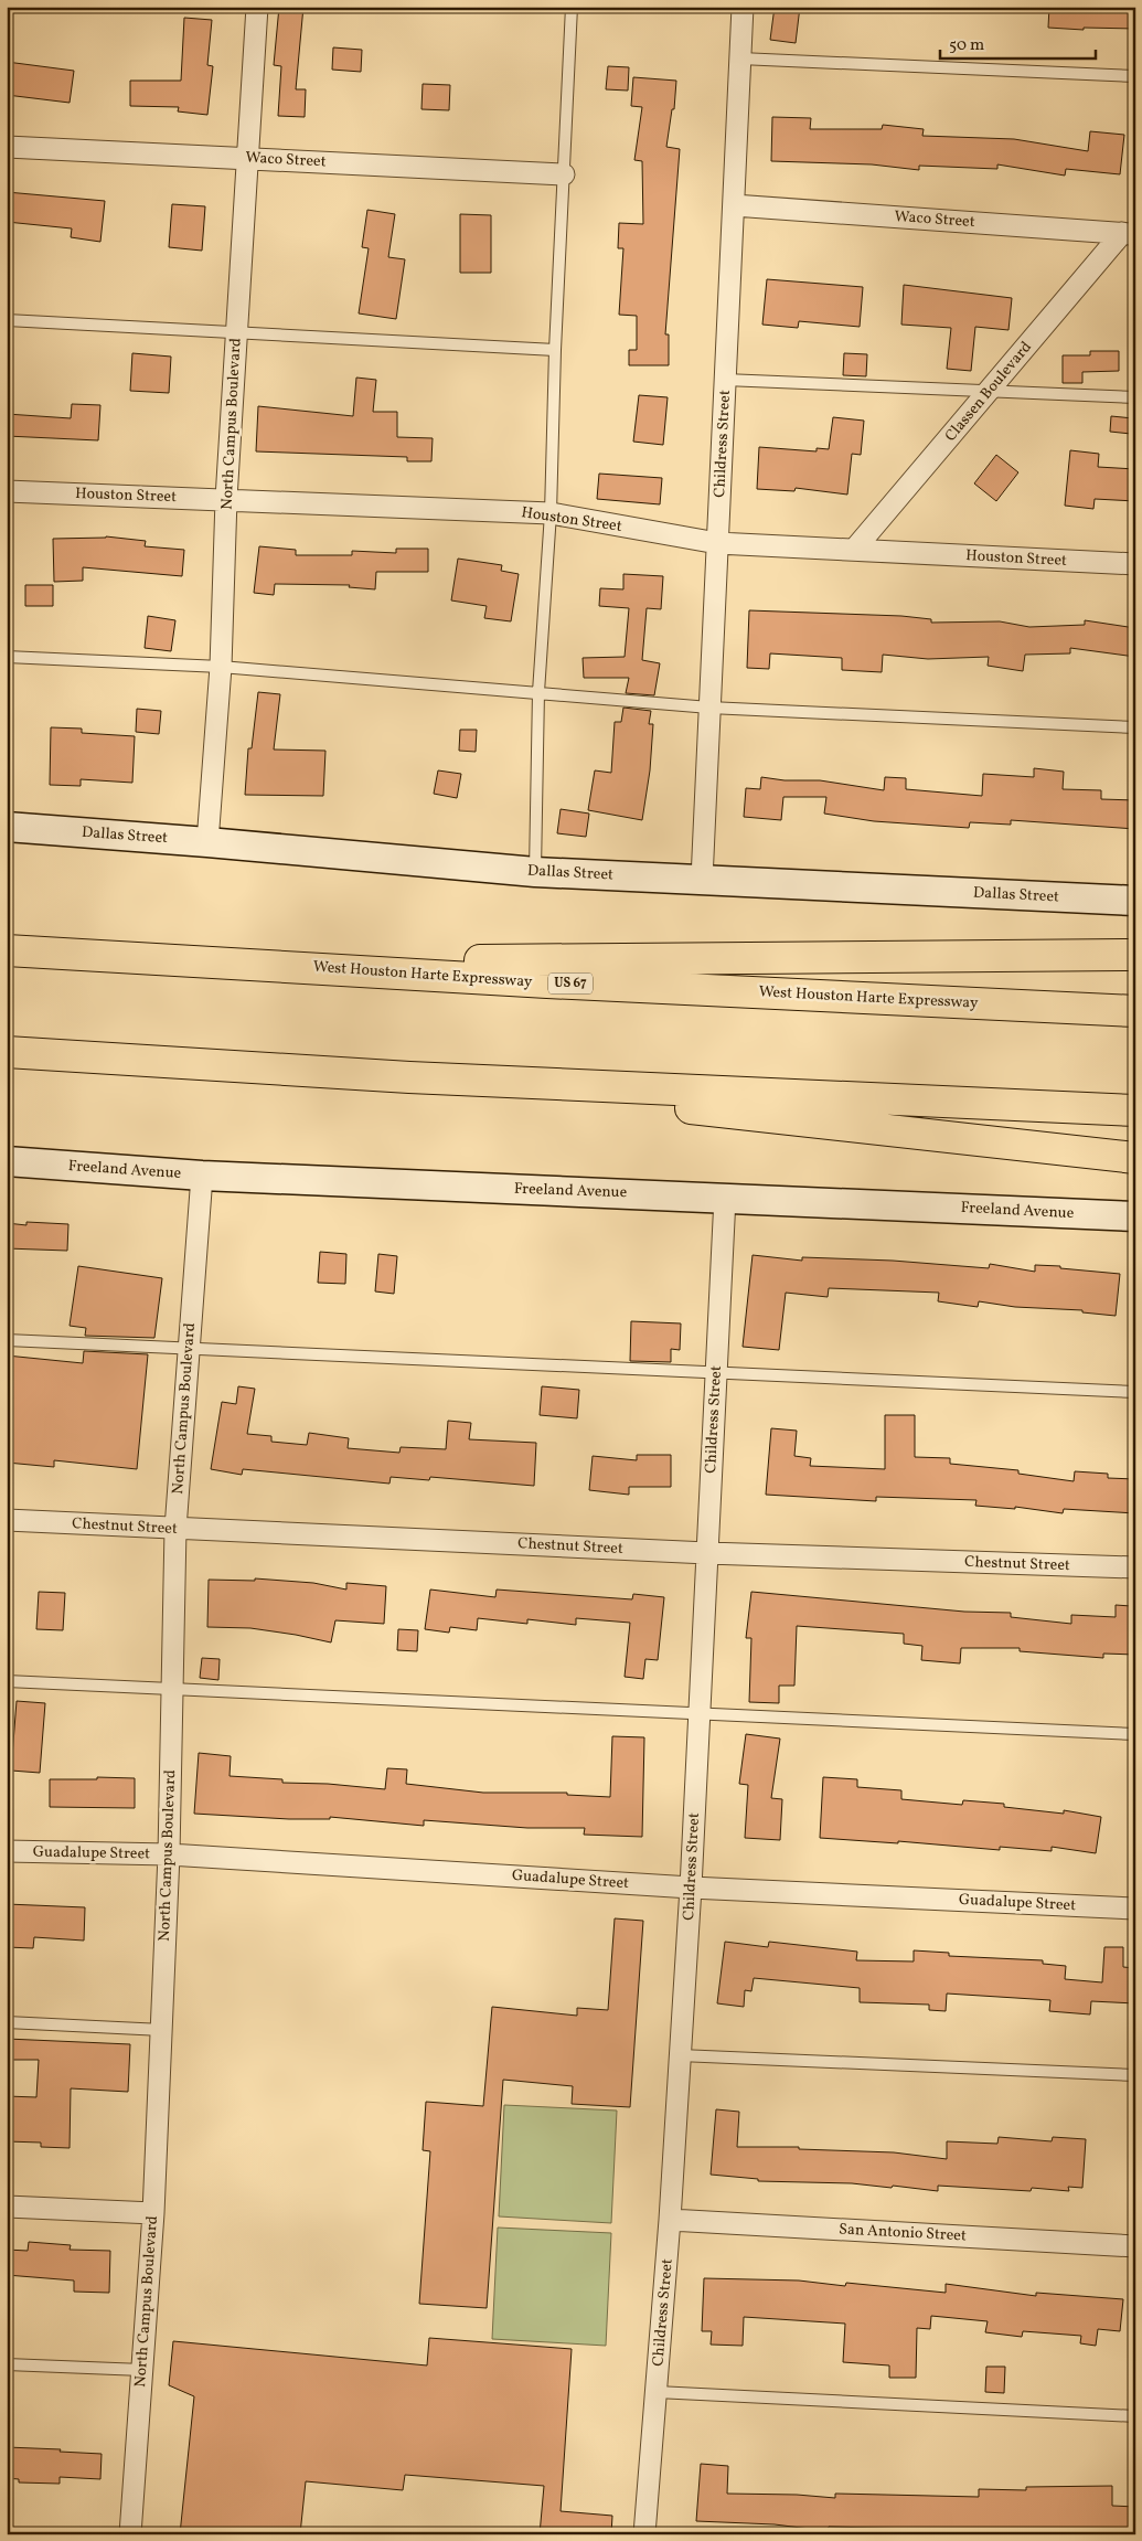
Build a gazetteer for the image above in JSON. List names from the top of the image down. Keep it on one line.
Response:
{"streets":{"highway":["West Houston Harte Expressway","US 67"],"main road":["Dallas Street","Freeland Avenue"],"street":["Waco Street","Classen Boulevard","North Campus Boulevard","Childress Street","Houston Street","Chestnut Street","Guadalupe Street","San Antonio Street"]},"crossings":[["Waco Street","Classen Boulevard"],["Waco Street","North Campus Boulevard"],["Waco Street","Childress Street"],["Classen Boulevard","Houston Street"],["North Campus Boulevard","Houston Street"],["North Campus Boulevard","Dallas Street"],["North Campus Boulevard","Freeland Avenue"],["North Campus Boulevard","Chestnut Street"],["North Campus Boulevard","Guadalupe Street"],["Childress Street","Houston Street"],["Childress Street","Dallas Street"],["Childress Street","Freeland Avenue"],["Childress Street","Chestnut Street"],["Childress Street","Guadalupe Street"],["Childress Street","San Antonio Street"]],"scale_bar":"50 m"}
